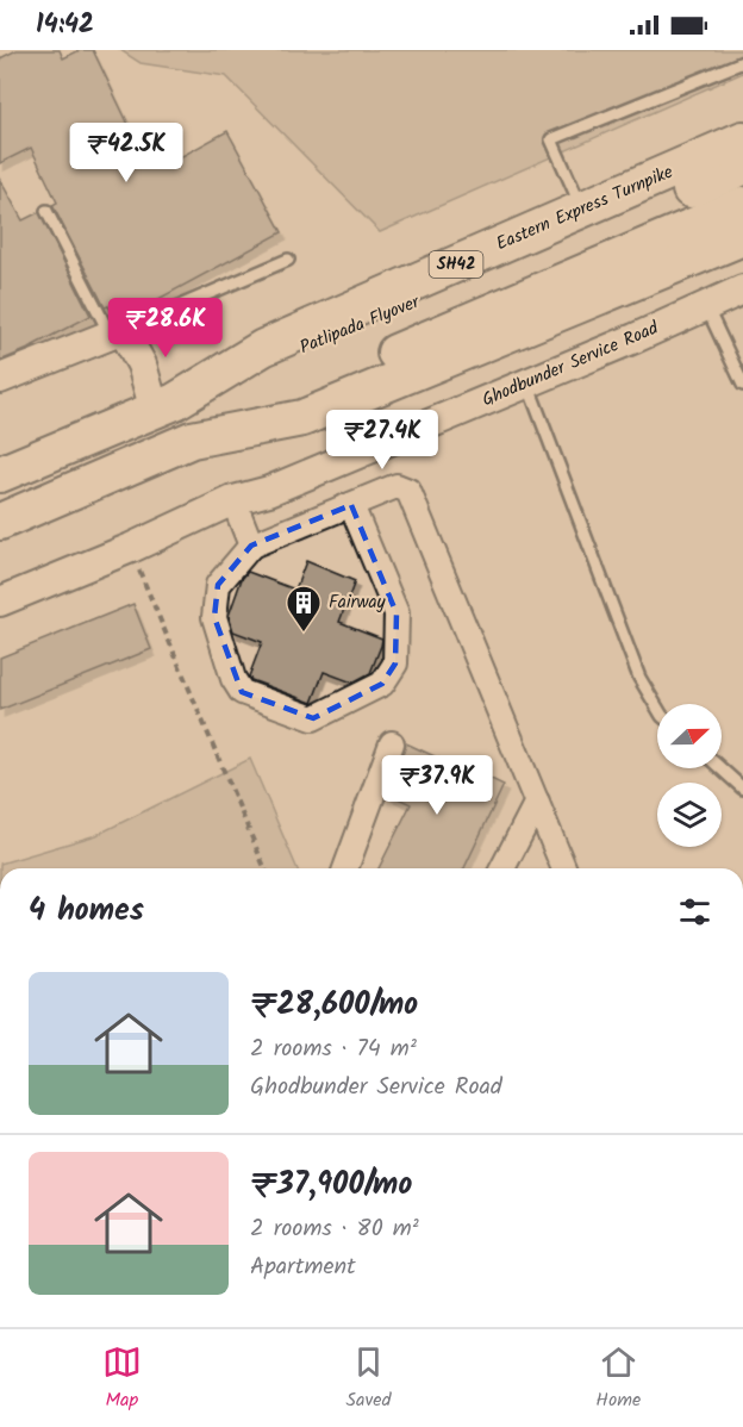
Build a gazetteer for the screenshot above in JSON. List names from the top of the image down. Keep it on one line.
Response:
{"streets":{"main road":["Eastern Express Turnpike","SH42","Patlipada Flyover"],"street":["Ghodbunder Service Road"]},"crossings":[["Eastern Express Turnpike","Patlipada Flyover"]],"places":{"building":["Fairway"]},"north":"right","page":{"status":"14:42","price":["₹42.5K","₹28.6K","₹27.4K","₹37.9K"],"heading":"4 homes","list":[{"name":"₹28,600/mo","note":"2 rooms · 74 m² · Ghodbunder Service Road"},{"name":"₹37,900/mo","note":"2 rooms · 80 m² · Apartment"}],"tabs":["Map","Saved","Home"]}}
